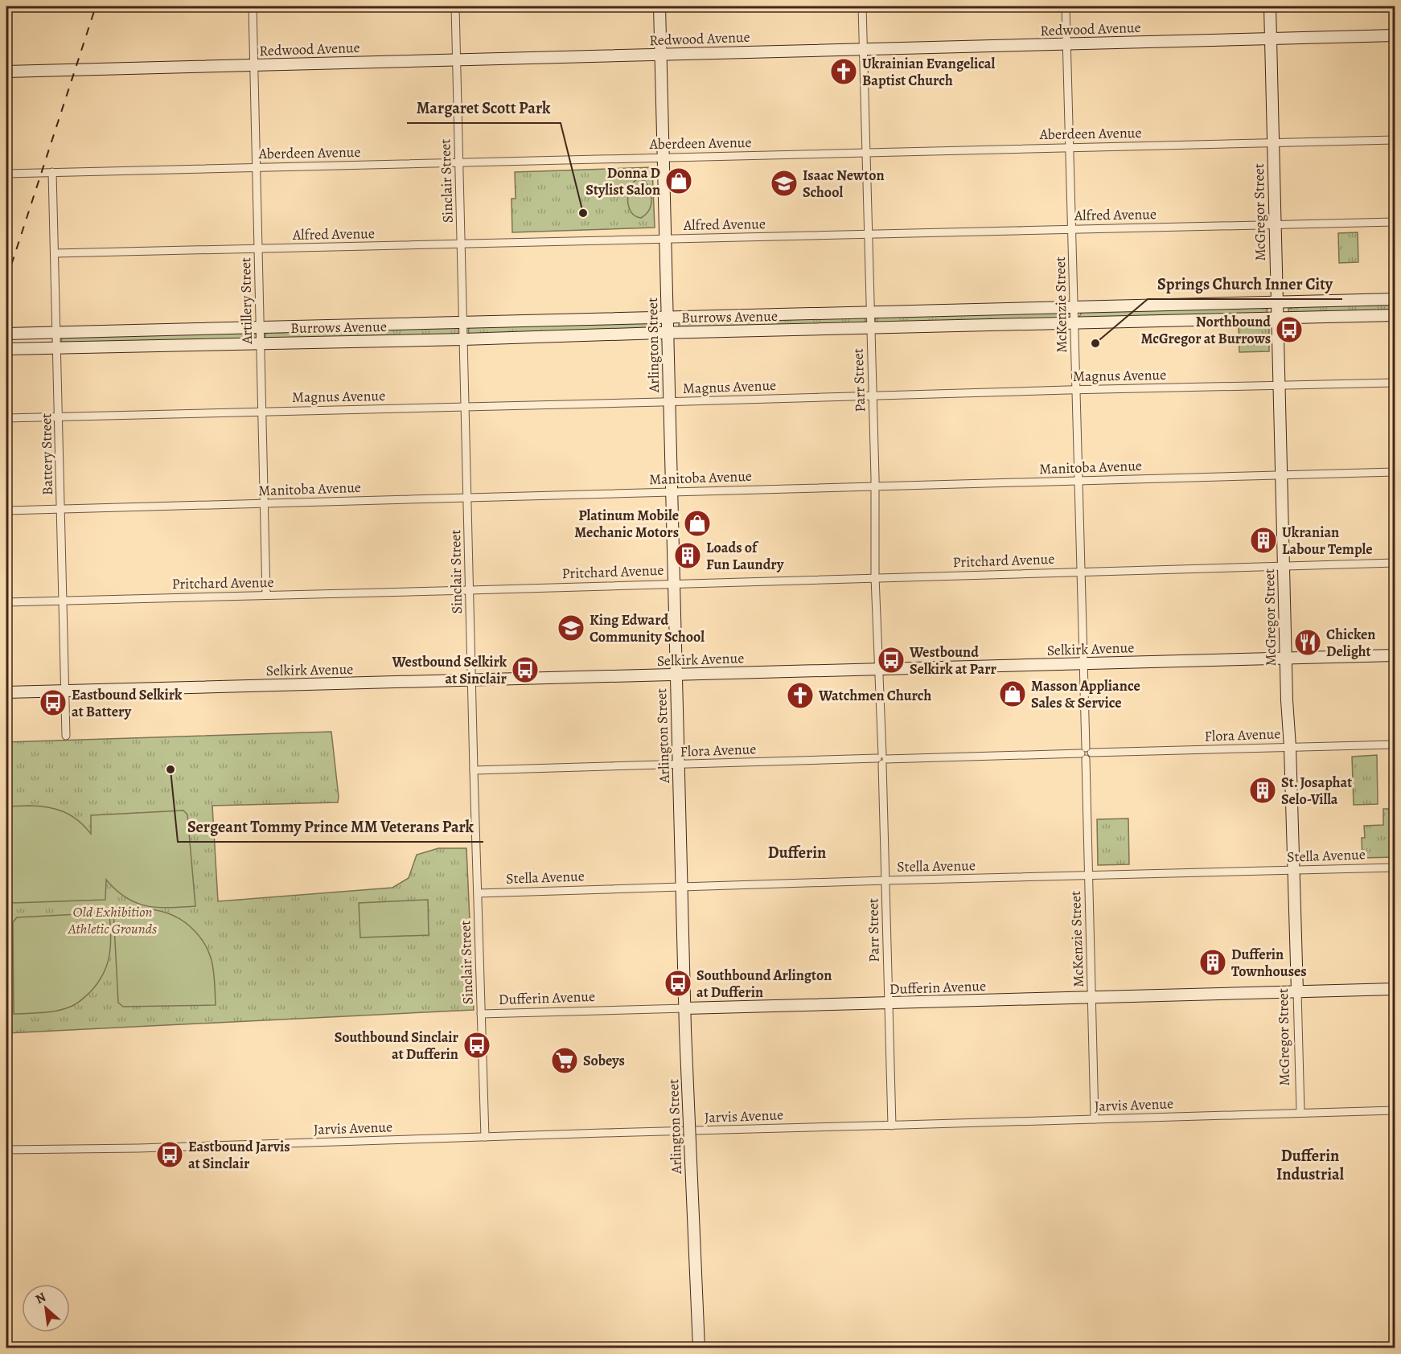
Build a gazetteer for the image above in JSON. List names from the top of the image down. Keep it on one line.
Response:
{"streets":{"street":["Redwood Avenue","Aberdeen Avenue","Sinclair Street","McGregor Street","Alfred Avenue","Artillery Street","McKenzie Street","Burrows Avenue","Arlington Street","Magnus Avenue","Parr Street","Battery Street","Manitoba Avenue","Pritchard Avenue","Selkirk Avenue","Flora Avenue","Stella Avenue","Dufferin Avenue","Jarvis Avenue"]},"crossings":[["Redwood Avenue","Sinclair Street"],["Redwood Avenue","McGregor Street"],["Redwood Avenue","Artillery Street"],["Redwood Avenue","McKenzie Street"],["Redwood Avenue","Arlington Street"],["Redwood Avenue","Parr Street"],["Aberdeen Avenue","Sinclair Street"],["Aberdeen Avenue","McGregor Street"],["Aberdeen Avenue","Artillery Street"],["Aberdeen Avenue","McKenzie Street"],["Aberdeen Avenue","Arlington Street"],["Aberdeen Avenue","Parr Street"],["Aberdeen Avenue","Battery Street"],["Sinclair Street","Alfred Avenue"],["Sinclair Street","Burrows Avenue"],["Sinclair Street","Magnus Avenue"],["Sinclair Street","Manitoba Avenue"],["Sinclair Street","Pritchard Avenue"],["Sinclair Street","Selkirk Avenue"],["Sinclair Street","Flora Avenue"],["Sinclair Street","Stella Avenue"],["Sinclair Street","Dufferin Avenue"],["Sinclair Street","Jarvis Avenue"],["McGregor Street","Alfred Avenue"],["McGregor Street","Burrows Avenue"],["McGregor Street","Magnus Avenue"],["McGregor Street","Manitoba Avenue"],["McGregor Street","Pritchard Avenue"],["McGregor Street","Selkirk Avenue"],["McGregor Street","Flora Avenue"],["McGregor Street","Stella Avenue"],["McGregor Street","Dufferin Avenue"],["McGregor Street","Jarvis Avenue"],["Alfred Avenue","Artillery Street"],["Alfred Avenue","McKenzie Street"],["Alfred Avenue","Arlington Street"],["Alfred Avenue","Parr Street"],["Alfred Avenue","Battery Street"],["Artillery Street","Burrows Avenue"],["Artillery Street","Magnus Avenue"],["Artillery Street","Manitoba Avenue"],["Artillery Street","Pritchard Avenue"],["McKenzie Street","Burrows Avenue"],["McKenzie Street","Magnus Avenue"],["McKenzie Street","Manitoba Avenue"],["McKenzie Street","Pritchard Avenue"],["McKenzie Street","Selkirk Avenue"],["McKenzie Street","Flora Avenue"],["McKenzie Street","Stella Avenue"],["McKenzie Street","Dufferin Avenue"],["McKenzie Street","Jarvis Avenue"],["Burrows Avenue","Arlington Street"],["Burrows Avenue","Parr Street"],["Burrows Avenue","Battery Street"],["Arlington Street","Magnus Avenue"],["Arlington Street","Manitoba Avenue"],["Arlington Street","Pritchard Avenue"],["Arlington Street","Selkirk Avenue"],["Arlington Street","Flora Avenue"],["Arlington Street","Stella Avenue"],["Arlington Street","Dufferin Avenue"],["Magnus Avenue","Parr Street"],["Magnus Avenue","Battery Street"],["Parr Street","Manitoba Avenue"],["Parr Street","Pritchard Avenue"],["Parr Street","Selkirk Avenue"],["Parr Street","Flora Avenue"],["Parr Street","Stella Avenue"],["Parr Street","Dufferin Avenue"],["Parr Street","Jarvis Avenue"],["Battery Street","Manitoba Avenue"],["Battery Street","Pritchard Avenue"],["Battery Street","Selkirk Avenue"]],"districts":["Dufferin","Dufferin Industrial"],"parks":["Old Exhibition Athletic Grounds"],"places":{"church":["Ukrainian Evangelical Baptist Church","Watchmen Church"],"shop":["Donna D Stylist Salon","Platinum Mobile Mechanic Motors","Masson Appliance Sales & Service"],"school or university":["Isaac Newton School","King Edward Community School"],"other":["Margaret Scott Park","Springs Church Inner City","Sergeant Tommy Prince MM Veterans Park"],"bus stop":["Northbound McGregor at Burrows","Westbound Selkirk at Parr","Westbound Selkirk at Sinclair","Eastbound Selkirk at Battery","Southbound Arlington at Dufferin","Southbound Sinclair at Dufferin","Eastbound Jarvis at Sinclair"],"building":["Ukranian Labour Temple","Loads of Fun Laundry","St. Josaphat Selo-Villa","Dufferin Townhouses"],"restaurant":["Chicken Delight"],"supermarket":["Sobeys"]},"north":"top left"}
